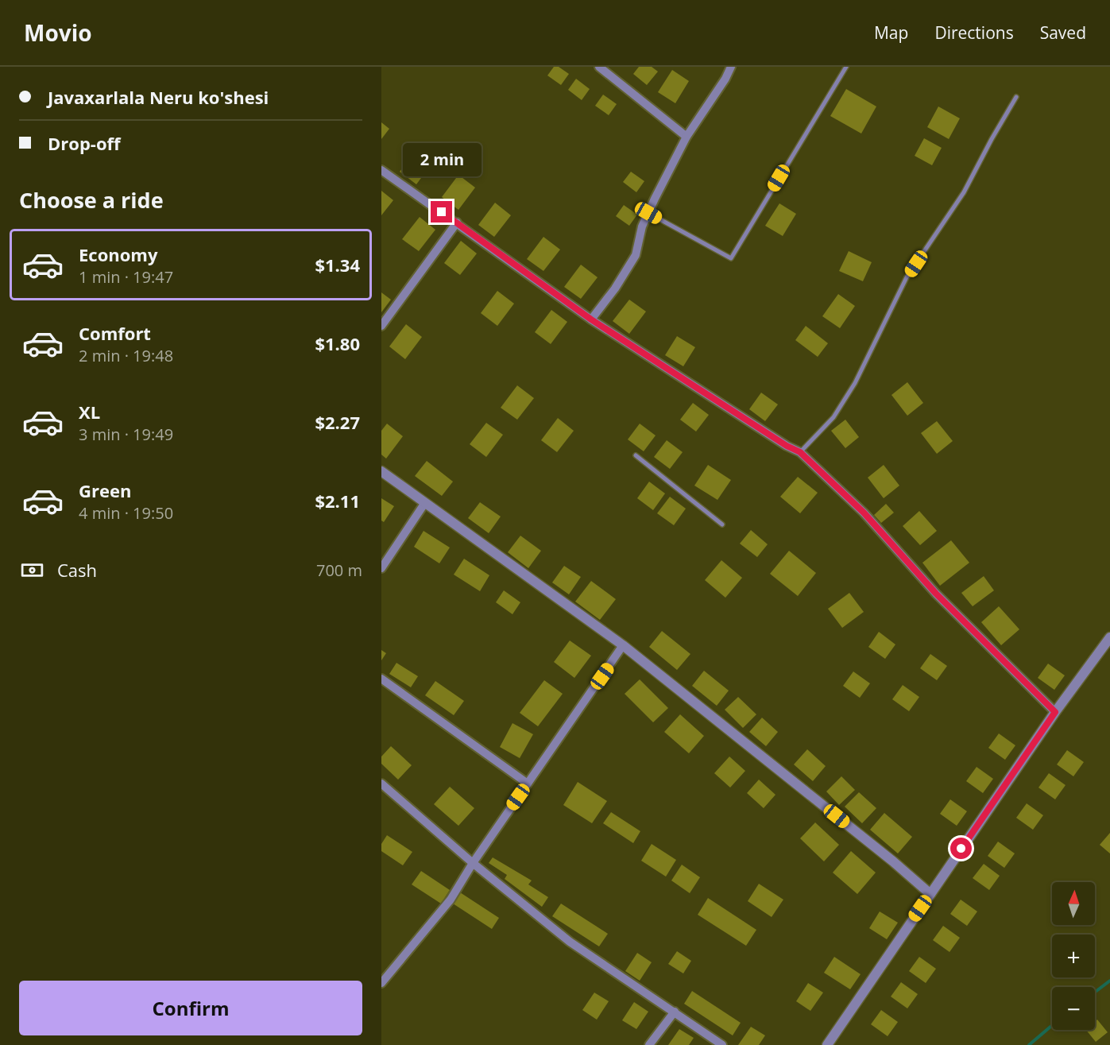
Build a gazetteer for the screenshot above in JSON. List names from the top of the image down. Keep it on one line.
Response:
{"north":"top","page":{"header":"Movio","nav":["Map","Directions","Saved"],"banner":["Javaxarlala Neru ko'shesi","Drop-off"],"bubble":"2 min","heading":"Choose a ride","list":[{"name":"Economy","note":"1 min · 19:47","value":"$1.34"},{"name":"Comfort","note":"2 min · 19:48","value":"$1.80"},{"name":"XL","note":"3 min · 19:49","value":"$2.27"},{"name":"Green","note":"4 min · 19:50","value":"$2.11"}],"pay":["Cash","700 m"],"map_buttons":["+","−"],"buttons":"Confirm"}}
